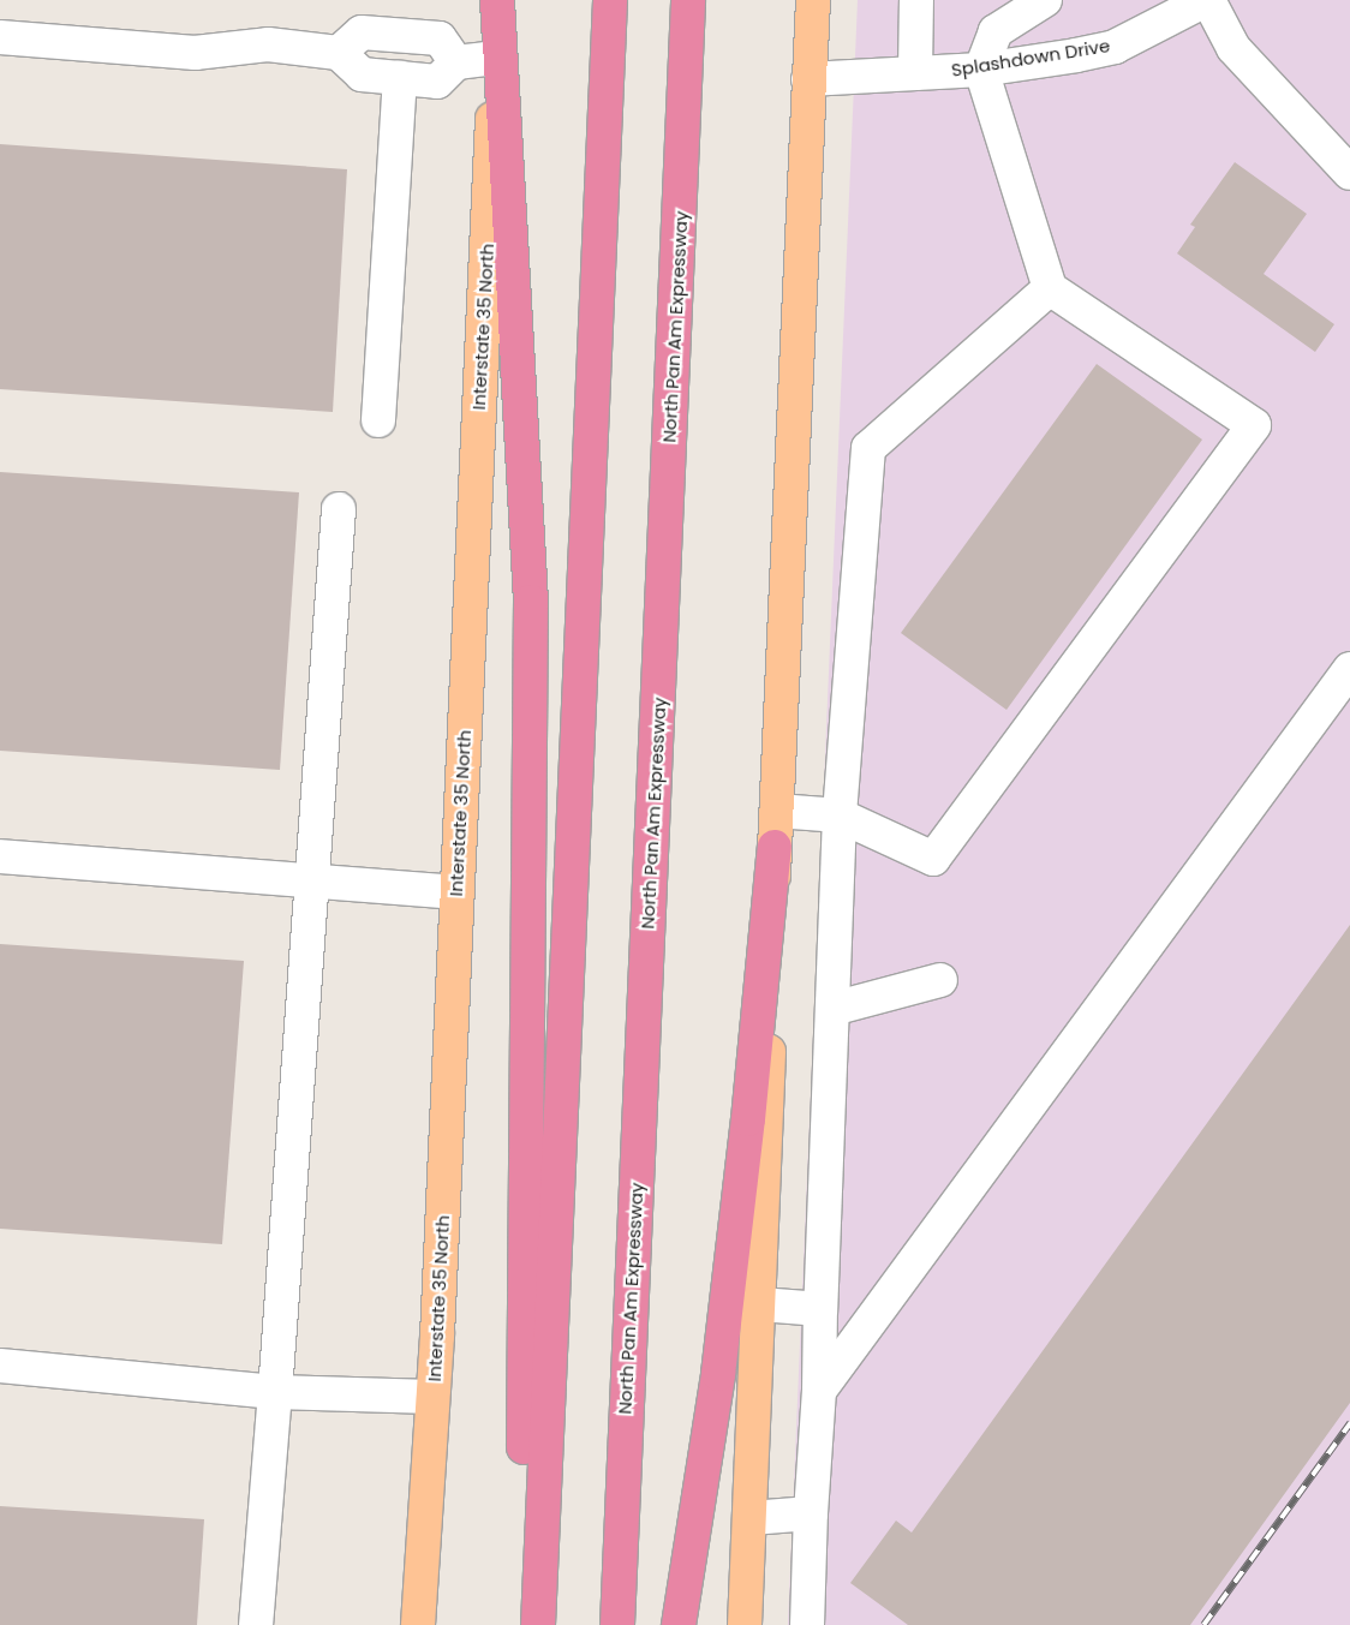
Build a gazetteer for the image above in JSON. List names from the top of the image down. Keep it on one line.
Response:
{"streets":{"highway":["North Pan Am Expressway"],"main road":["Interstate 35 North"],"street":["Splashdown Drive"]}}
